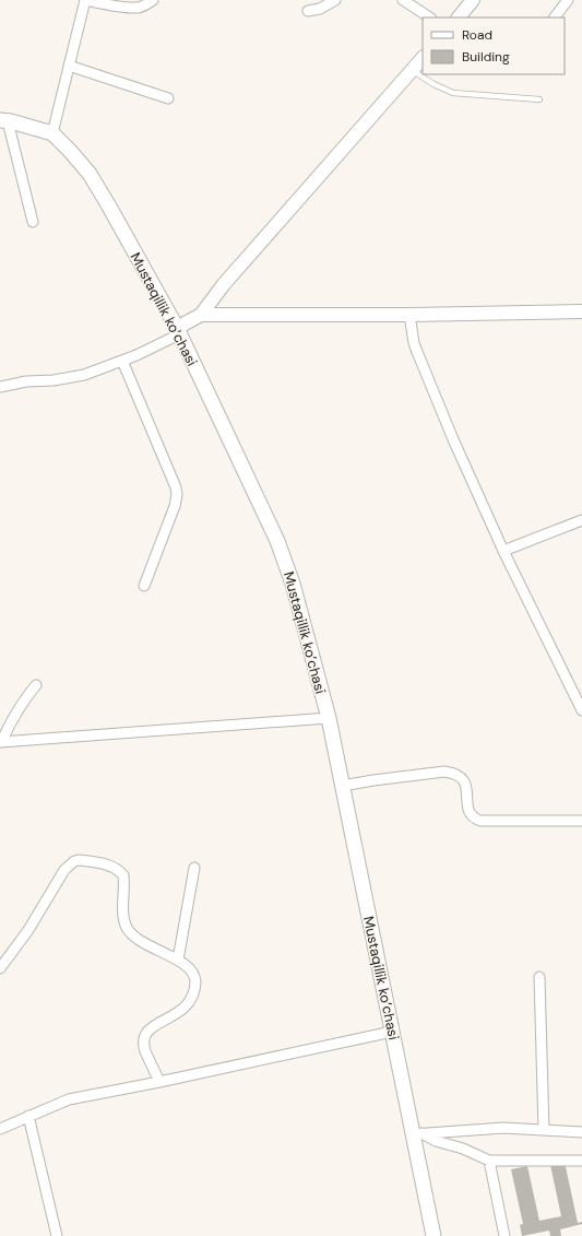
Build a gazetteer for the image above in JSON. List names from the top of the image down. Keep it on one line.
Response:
{"streets":{"main road":["Mustaqillik ko’chasi"]},"legend":["Road","Building"]}
